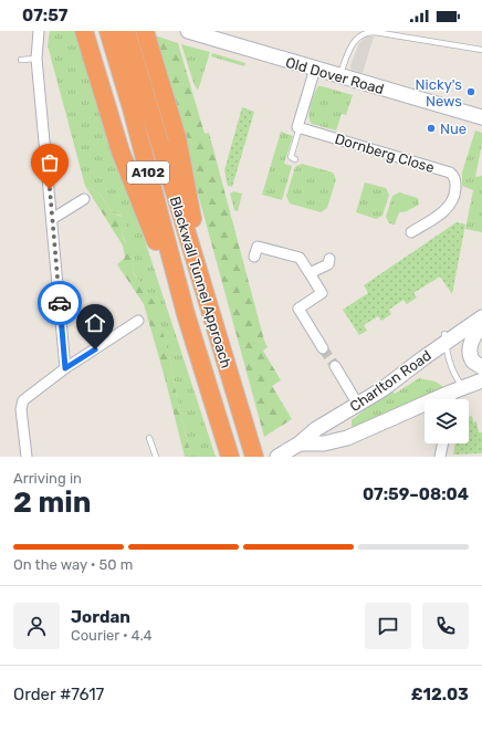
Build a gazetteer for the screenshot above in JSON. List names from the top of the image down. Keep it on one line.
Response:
{"streets":{"highway":["A102","Blackwall Tunnel Approach"],"main road":["Old Dover Road","Charlton Road"],"street":["Dornberg Close"]},"crossings":[["A102","Blackwall Tunnel Approach"]],"places":["Nicky's News","Nue"],"page":{"status":"07:57","heading":["2 min","Arriving in","07:59–08:04"],"panel":["Jordan","Courier · 4.4","Order #7617","£12.03"],"bar":"On the way · 50 m"}}
